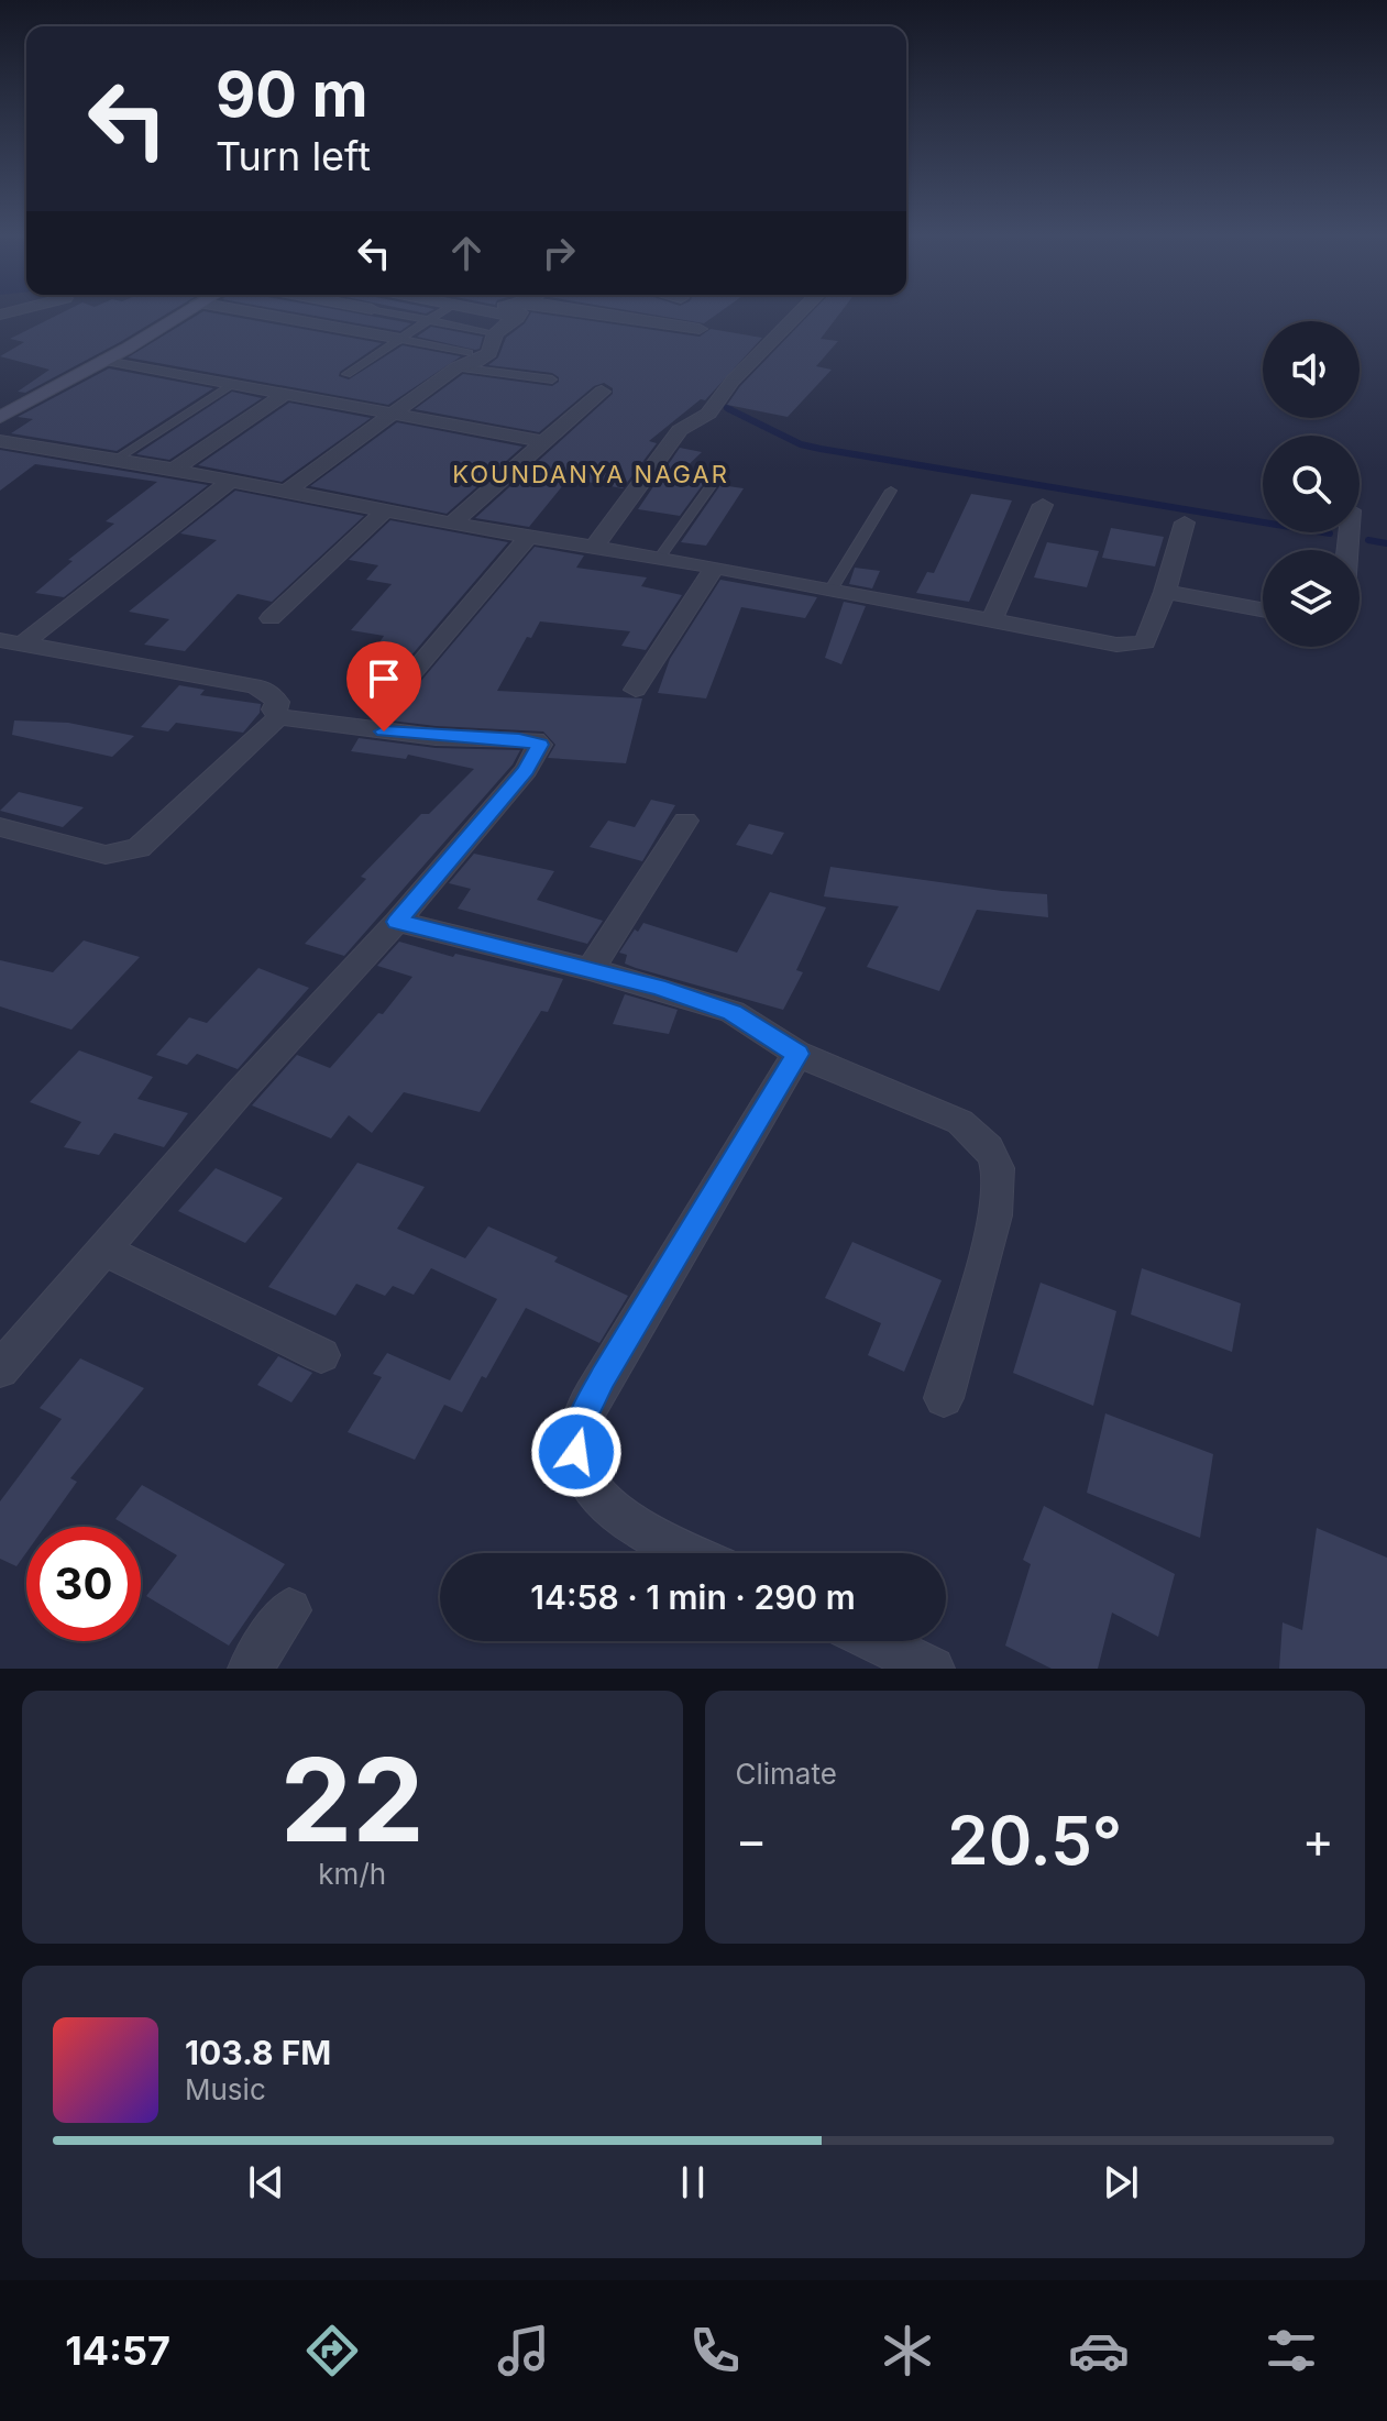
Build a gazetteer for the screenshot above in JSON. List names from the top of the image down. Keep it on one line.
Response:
{"districts":["KOUNDANYA NAGAR"],"page":{"turn":["90 m","Turn left"],"limit":"30","trip":"14:58 · 1 min · 290 m","tile":[["22","km/h"],"Climate"],"heat":["−","20.5°","+"],"song":["103.8 FM","Music"],"tabs":"14:57"}}
